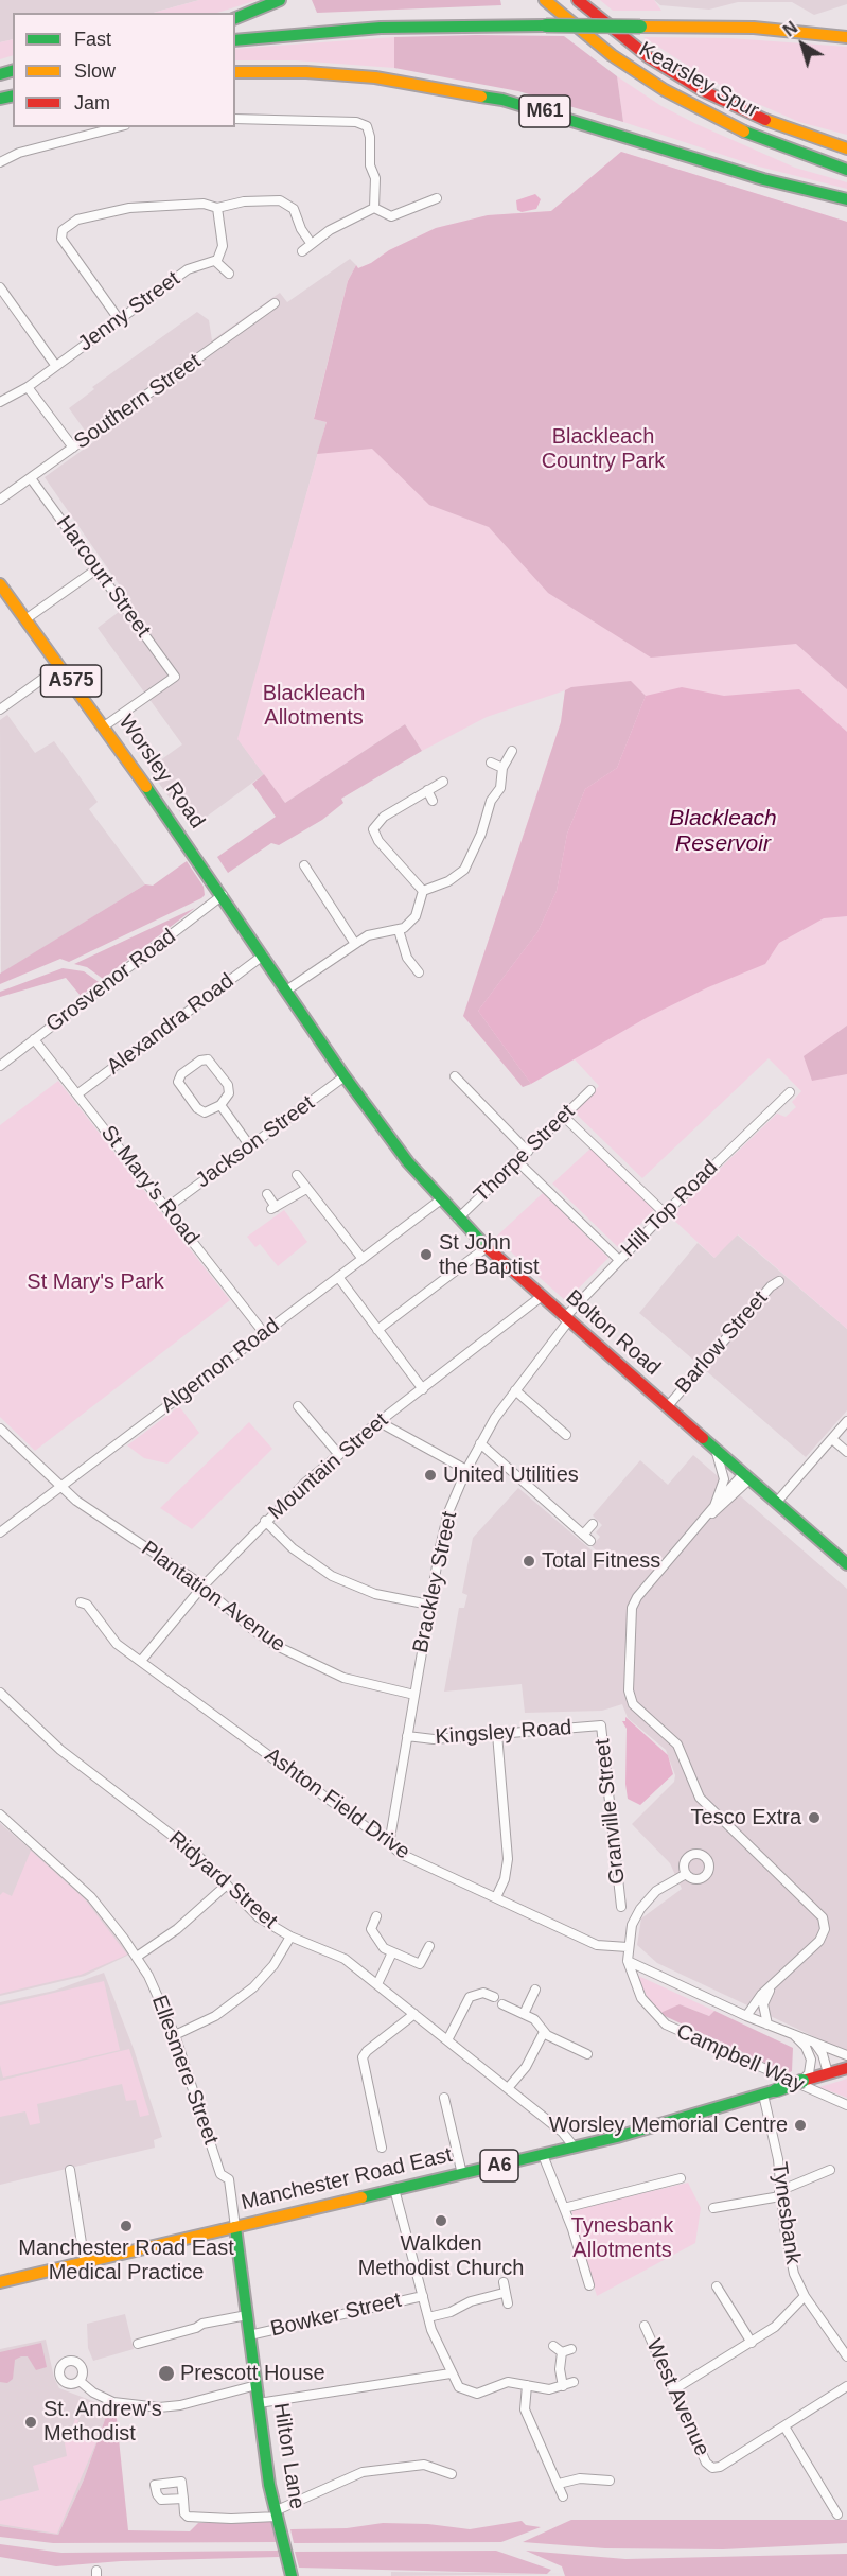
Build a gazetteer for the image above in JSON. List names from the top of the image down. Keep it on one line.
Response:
{"streets":{"main road":["Kearsley Spur","M61","A575","Worsley Road","Bolton Road","A6","Manchester Road East","Hilton Lane"],"street":["Jenny Street","Southern Street","Harcourt Street","Grosvenor Road","Alexandra Road","Jackson Street","Thorpe Street","St Mary's Road","Hill Top Road","Barlow Street","Algernon Road","Mountain Street","Brackley Street","Plantation Avenue","Kingsley Road","Ashton Field Drive","Granville Street","Ridyard Street","Campbell Way","Ellesmere Street","Tynesbank","Bowker Street","West Avenue"]},"crossings":[["Southern Street","Harcourt Street"],["Harcourt Street","Worsley Road"],["Worsley Road","Grosvenor Road"],["Worsley Road","Alexandra Road"],["Worsley Road","Bolton Road"],["Grosvenor Road","St Mary's Road"],["Alexandra Road","St Mary's Road"],["Alexandra Road","Bolton Road"],["Jackson Street","St Mary's Road"],["Jackson Street","Bolton Road"],["Thorpe Street","Bolton Road"],["St Mary's Road","Algernon Road"],["Hill Top Road","Bolton Road"],["Hill Top Road","Brackley Street"],["Bolton Road","Barlow Street"],["Bolton Road","Algernon Road"],["Bolton Road","Mountain Street"],["Bolton Road","Brackley Street"],["Algernon Road","Plantation Avenue"],["Mountain Street","Plantation Avenue"],["Mountain Street","Ashton Field Drive"],["Brackley Street","Plantation Avenue"],["Brackley Street","Kingsley Road"],["Brackley Street","Ashton Field Drive"],["Kingsley Road","Granville Street"],["Ashton Field Drive","Campbell Way"],["Ridyard Street","Manchester Road East"],["Ellesmere Street","Manchester Road East"],["Ellesmere Street","Hilton Lane"],["Manchester Road East","Tynesbank"],["Manchester Road East","Hilton Lane"],["Bowker Street","Hilton Lane"]],"water":["Blackleach Reservoir"],"parks":["Blackleach Country Park","Blackleach Allotments","St Mary's Park","Tynesbank Allotments"],"places":["St John the Baptist","United Utilities","Total Fitness","Tesco Extra","Worsley Memorial Centre","Walkden Methodist Church","Manchester Road East Medical Practice","Prescott House","St. Andrew's Methodist"],"legend":["Fast","Slow","Jam"],"north":"top left"}
